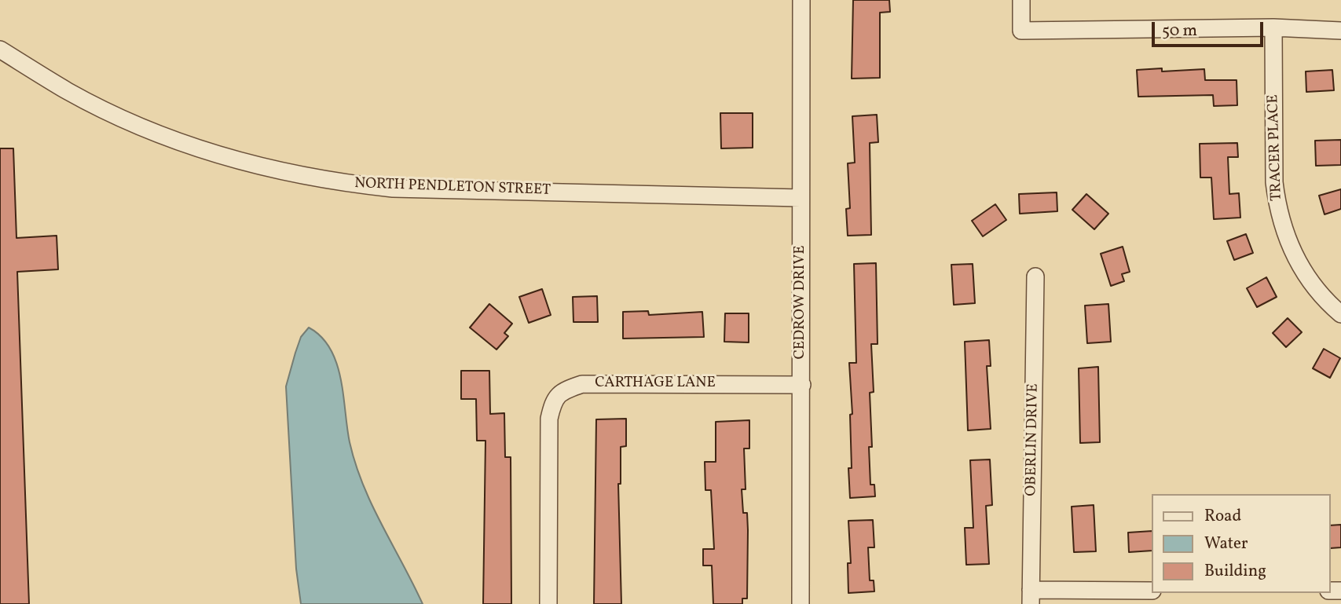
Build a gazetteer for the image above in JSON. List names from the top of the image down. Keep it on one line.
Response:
{"streets":{"street":["TRACER PLACE","NORTH PENDLETON STREET","CEDROW DRIVE","CARTHAGE LANE","OBERLIN DRIVE"]},"crossings":[["NORTH PENDLETON STREET","CEDROW DRIVE"],["CEDROW DRIVE","CARTHAGE LANE"]],"legend":["Road","Water","Building"],"scale_bar":"50 m"}
